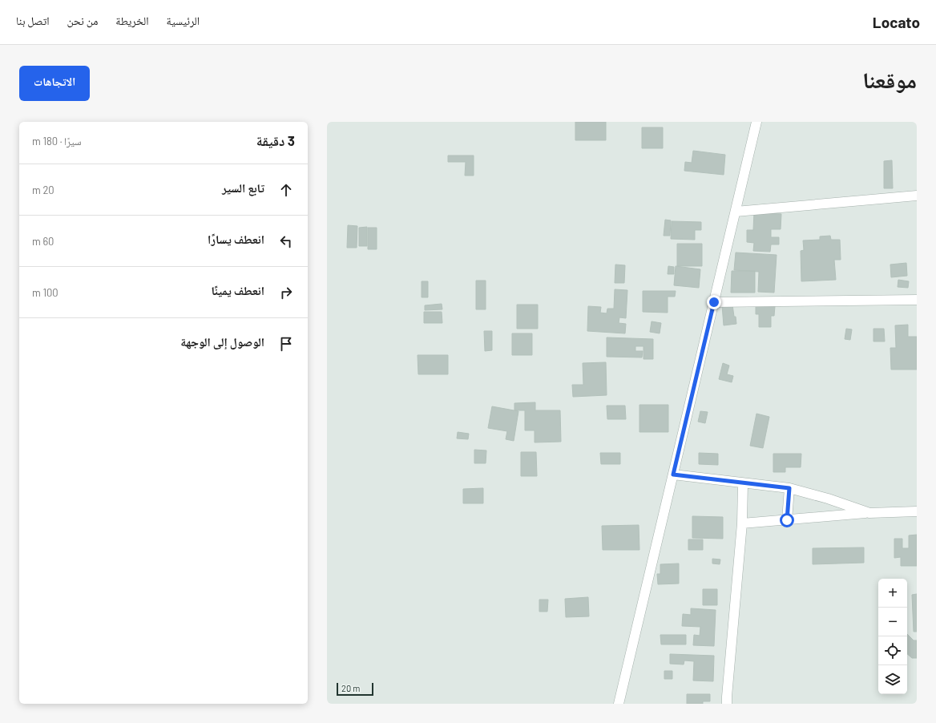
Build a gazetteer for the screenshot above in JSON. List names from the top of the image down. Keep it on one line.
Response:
{"scale_bar":"20 m","page":{"header":"Locato","nav":["الرئيسية","الخريطة","من نحن","اتصل بنا"],"title":"موقعنا","buttons":"الاتجاهات","heading":["3 دقيقة","سيرًا · 180 m"],"list":[["تابع السير","20 m"],["انعطف يسارًا","60 m"],["انعطف يمينًا","100 m"],"الوصول إلى الوجهة"],"map_buttons":["+","−"],"scale":"20 m"}}
